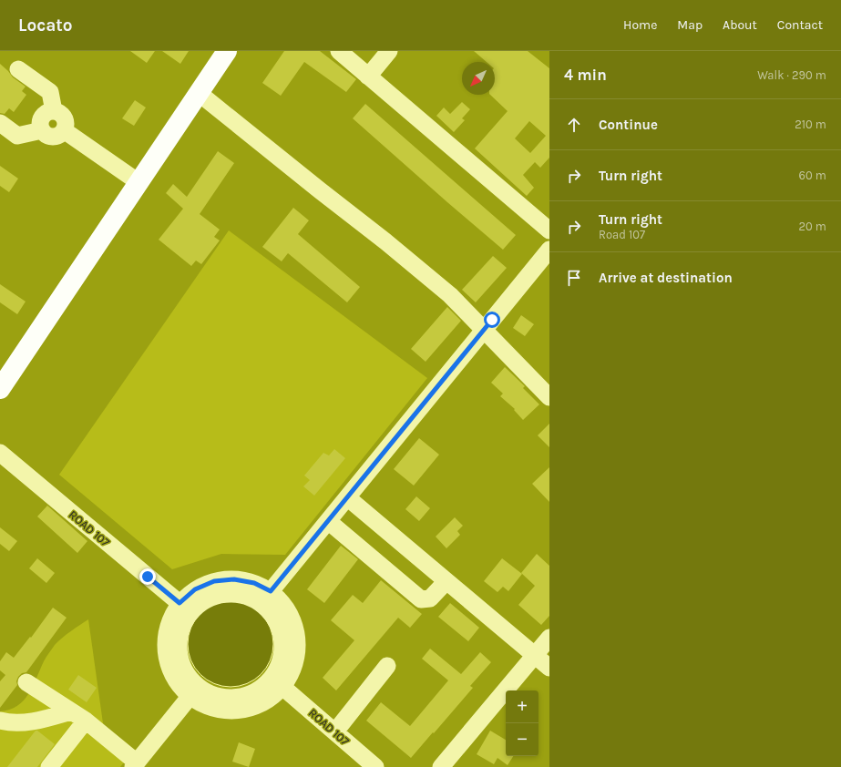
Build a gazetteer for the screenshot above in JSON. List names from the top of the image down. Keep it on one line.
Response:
{"streets":{"street":["ROAD 107"]},"north":"bottom left","page":{"header":"Locato","nav":["Home","Map","About","Contact"],"heading":["4 min","Walk · 290 m"],"list":[["Continue","210 m"],["Turn right","60 m"],["Turn right","Road 107","20 m"],"Arrive at destination"],"map_buttons":["+","−"]}}
